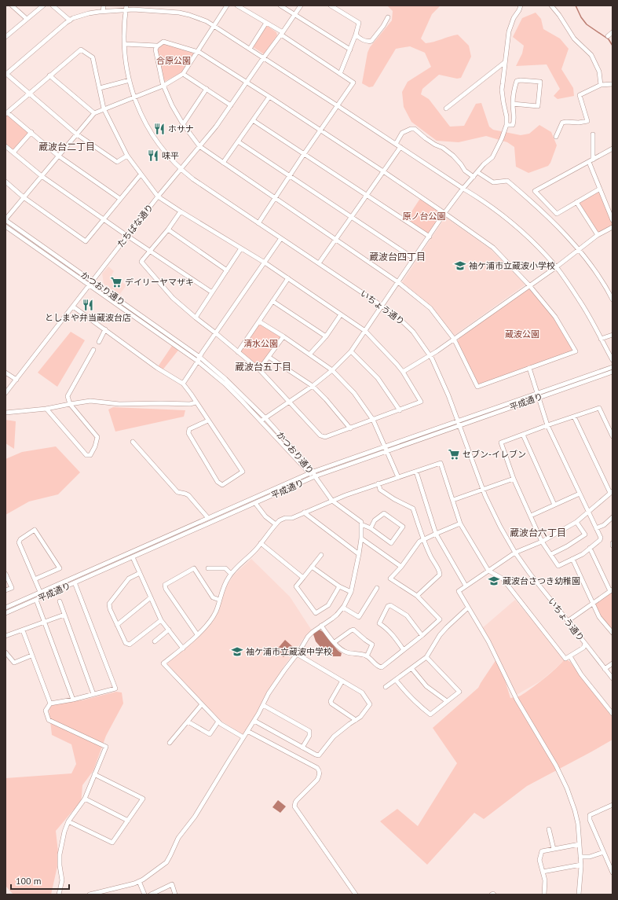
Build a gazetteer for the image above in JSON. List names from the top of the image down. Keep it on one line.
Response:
{"streets":{"street":["たちばな通り","かつおり通り","いちょう通り","平成通り"]},"crossings":[["たちばな通り","かつおり通り"],["たちばな通り","いちょう通り"],["かつおり通り","平成通り"],["いちょう通り","平成通り"]],"districts":["蔵波台二丁目","蔵波台四丁目","蔵波台五丁目","蔵波台六丁目"],"parks":["合原公園","原ノ台公園","蔵波公園","清水公園"],"places":{"restaurant":["ホサナ","味平","としまや弁当蔵波台店"],"school or university":["袖ケ浦市立蔵波小学校","蔵波台さつき幼稚園","袖ケ浦市立蔵波中学校"],"supermarket":["デイリーヤマザキ","セブン-イレブン"]},"scale_bar":"100 m"}
